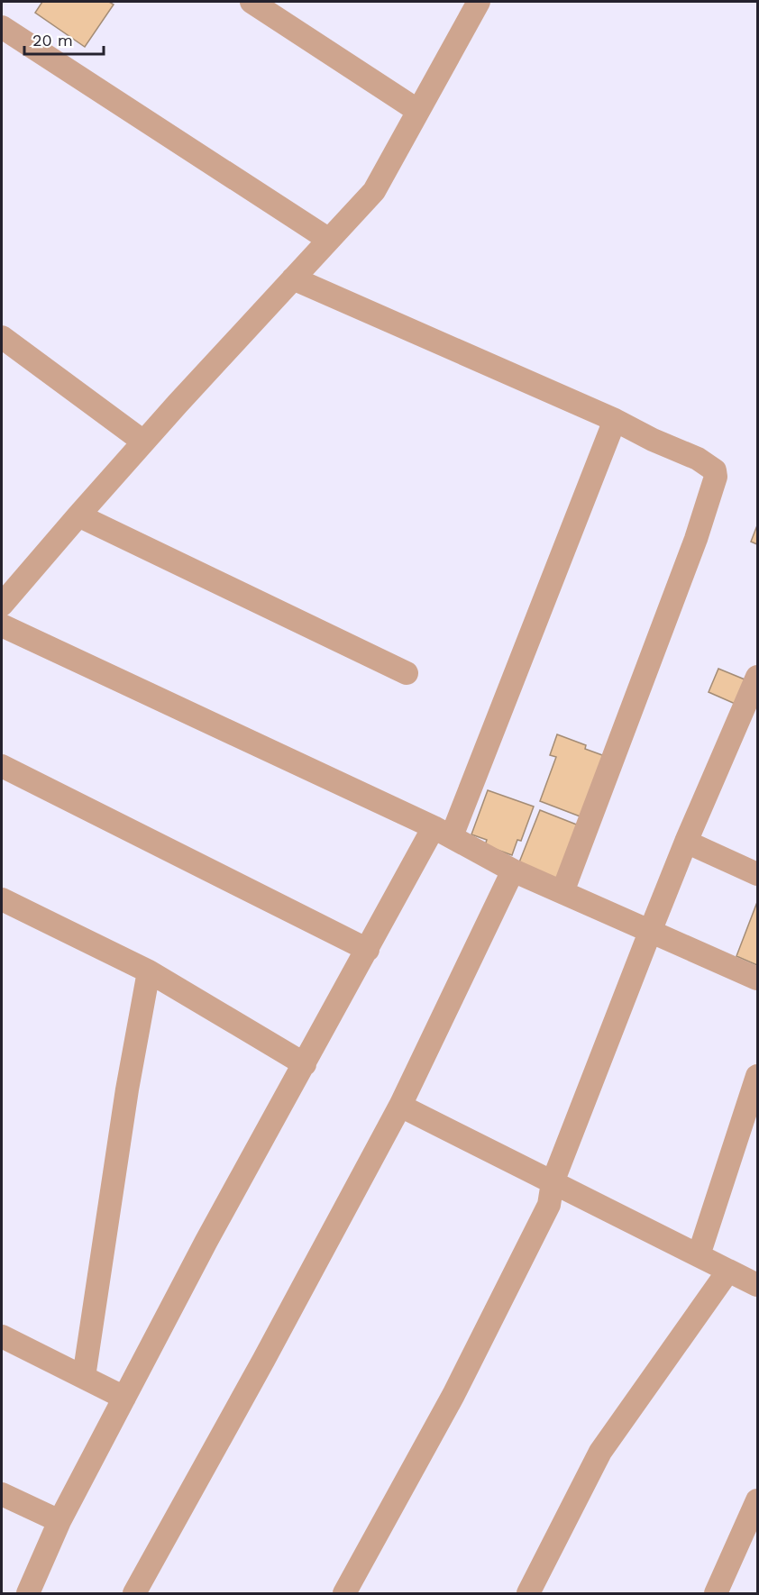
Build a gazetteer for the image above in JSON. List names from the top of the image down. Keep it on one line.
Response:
{"scale_bar":"20 m"}
